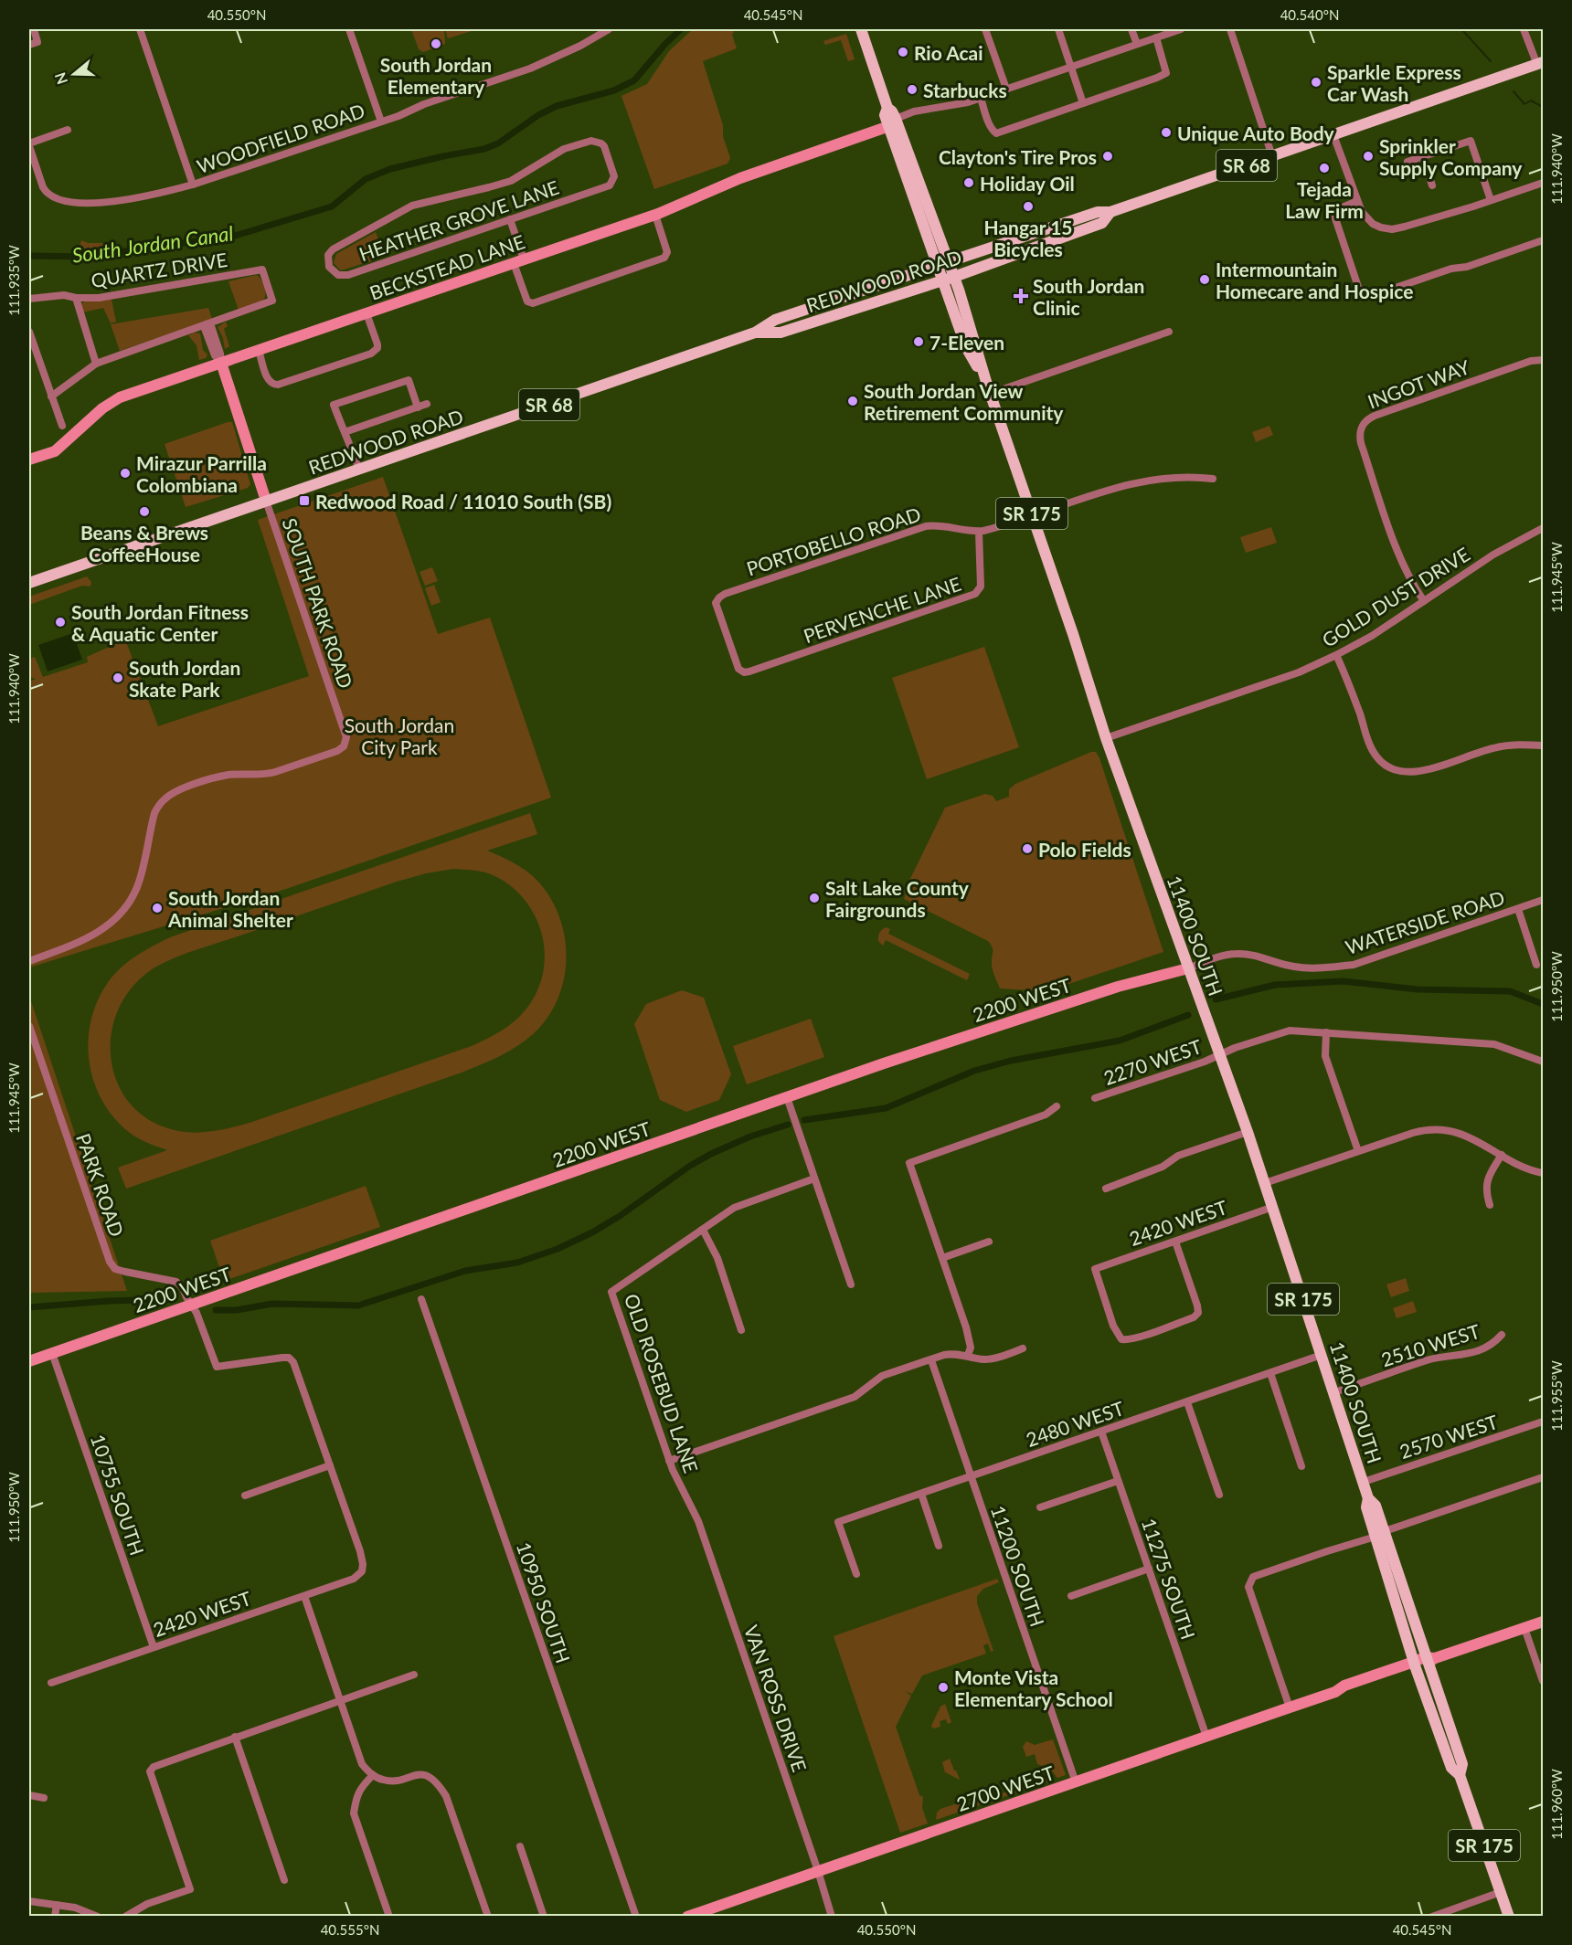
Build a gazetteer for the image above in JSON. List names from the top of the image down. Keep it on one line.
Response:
{"streets":{"main road":["SR 68","REDWOOD ROAD","SR 175","11400 SOUTH"],"street":["WOODFIELD ROAD","HEATHER GROVE LANE","BECKSTEAD LANE","QUARTZ DRIVE","INGOT WAY","PORTOBELLO ROAD","GOLD DUST DRIVE","SOUTH PARK ROAD","PERVENCHE LANE","WATERSIDE ROAD","2200 WEST","2270 WEST","PARK ROAD","2420 WEST","2510 WEST","OLD ROSEBUD LANE","2480 WEST","2570 WEST","10755 SOUTH","11200 SOUTH","11275 SOUTH","10950 SOUTH","VAN ROSS DRIVE","2700 WEST"]},"crossings":[["BECKSTEAD LANE","11400 SOUTH"],["REDWOOD ROAD","SOUTH PARK ROAD"],["REDWOOD ROAD","11400 SOUTH"],["INGOT WAY","GOLD DUST DRIVE"],["PORTOBELLO ROAD","PERVENCHE LANE"],["PORTOBELLO ROAD","11400 SOUTH"],["GOLD DUST DRIVE","11400 SOUTH"],["WATERSIDE ROAD","11400 SOUTH"],["WATERSIDE ROAD","2200 WEST"],["11400 SOUTH","2200 WEST"],["11400 SOUTH","2270 WEST"],["11400 SOUTH","2420 WEST"],["11400 SOUTH","2510 WEST"],["11400 SOUTH","2480 WEST"],["11400 SOUTH","2570 WEST"],["11400 SOUTH","2700 WEST"],["2200 WEST","PARK ROAD"],["2200 WEST","10755 SOUTH"],["PARK ROAD","2420 WEST"],["2420 WEST","10755 SOUTH"],["OLD ROSEBUD LANE","VAN ROSS DRIVE"],["2480 WEST","11200 SOUTH"],["2480 WEST","11275 SOUTH"],["11200 SOUTH","2700 WEST"],["11275 SOUTH","2700 WEST"],["VAN ROSS DRIVE","2700 WEST"]],"water":["South Jordan Canal"],"parks":["South Jordan City Park"],"places":{"other":["South Jordan Elementary","Rio Acai","Sparkle Express Car Wash","Starbucks","Unique Auto Body","Clayton's Tire Pros","Sprinkler Supply Company","Tejada Law Firm","Holiday Oil","Hangar 15 Bicycles","Intermountain Homecare and Hospice","7-Eleven","South Jordan View Retirement Community","Mirazur Parrilla Colombiana","Beans & Brews CoffeeHouse","South Jordan Fitness & Aquatic Center","South Jordan Skate Park","Polo Fields","Salt Lake County Fairgrounds","South Jordan Animal Shelter","Monte Vista Elementary School"],"health":["South Jordan Clinic"],"transit":["Redwood Road / 11010 South (SB)"]},"north":"left","coordinates":["40.550°N","40.545°N","40.540°N","111.940°W","111.935°W","111.945°W","111.950°W","111.955°W","111.960°W","40.555°N"]}
